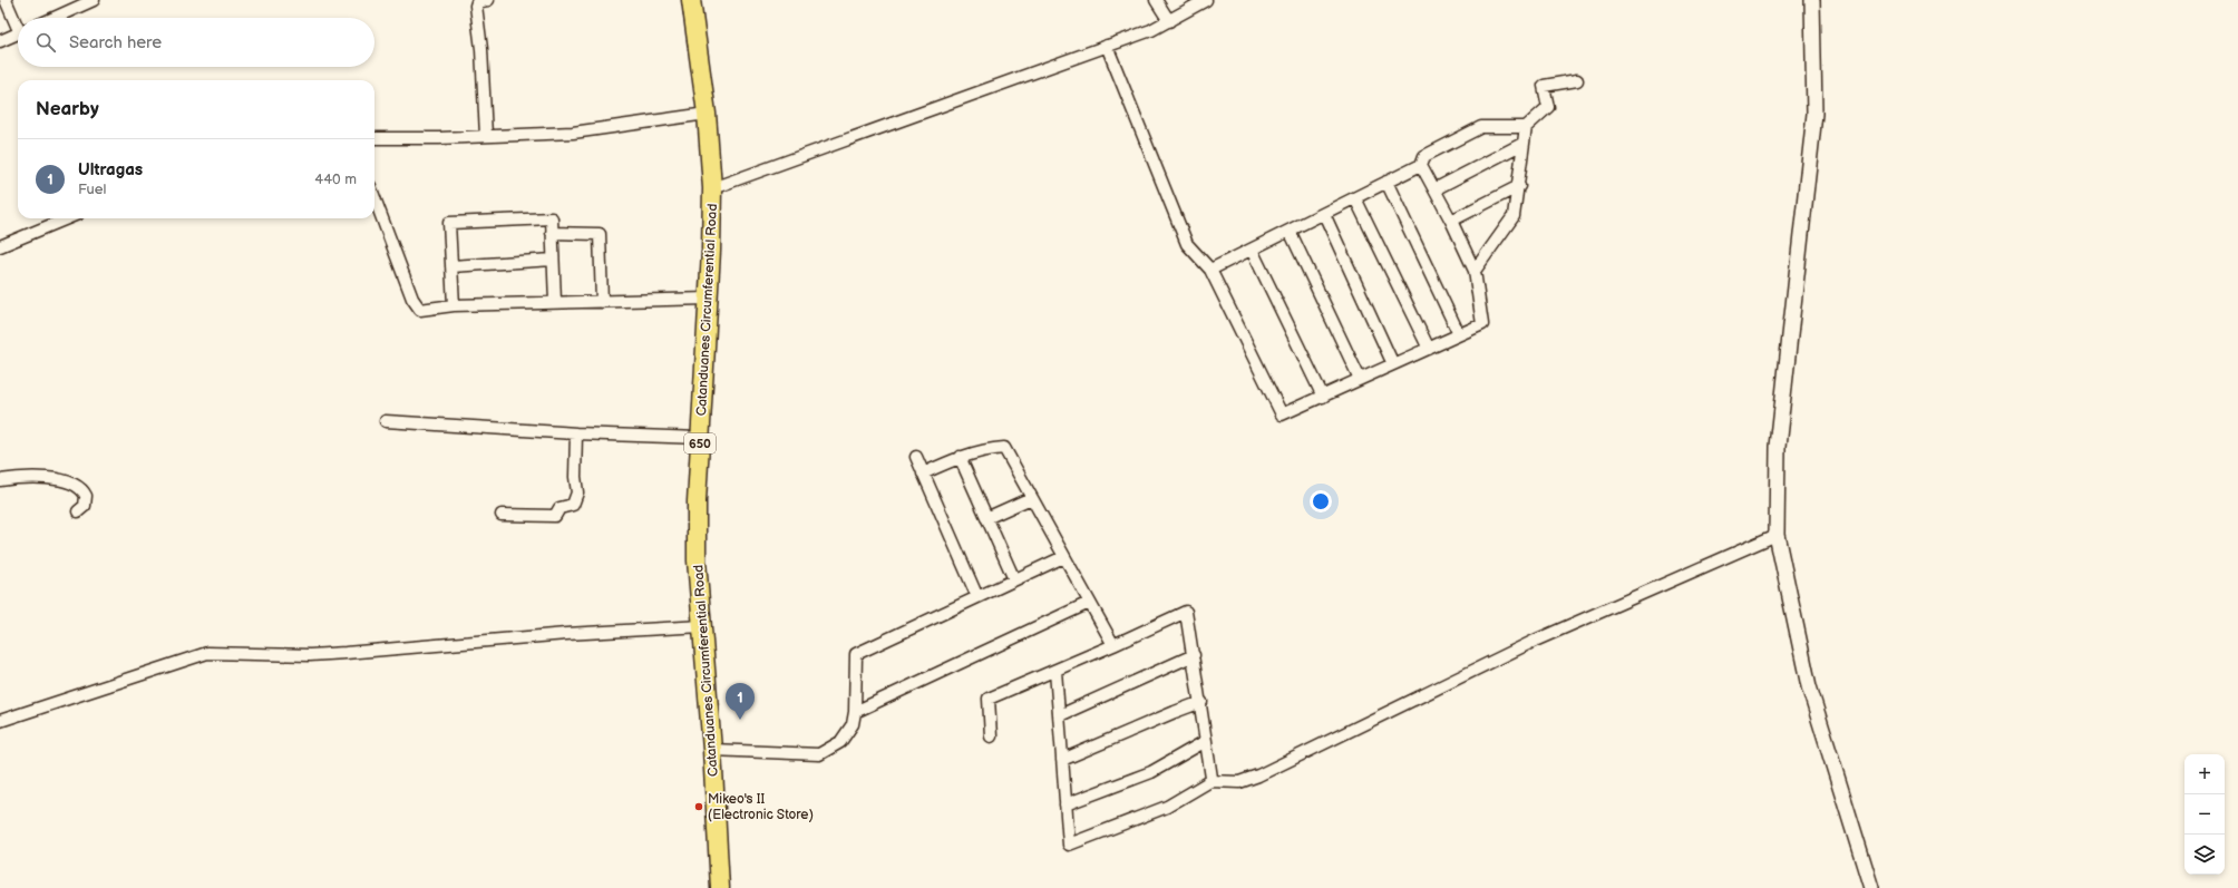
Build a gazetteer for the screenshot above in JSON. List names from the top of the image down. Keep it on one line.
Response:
{"streets":{"main road":["Catanduanes Circumferential Road","650"]},"places":["Mikeo's II (Electronic Store)"],"page":{"search":"Search here","heading":"Nearby","list":[{"mark":"1","name":"Ultragas","note":"Fuel","value":"440 m"}],"pins":"1","map_buttons":["+","−"]}}
